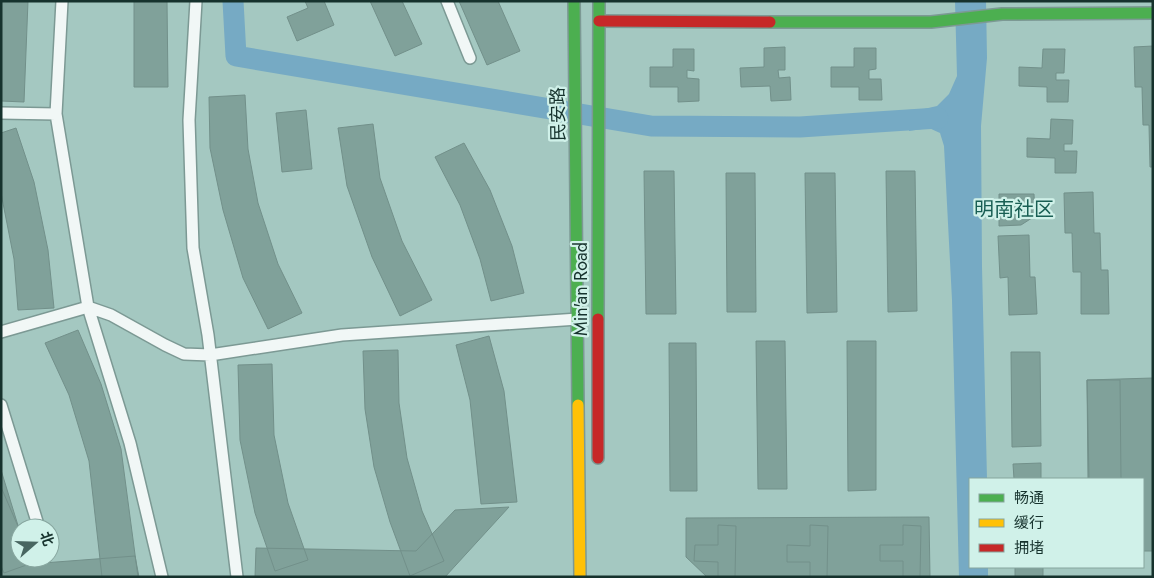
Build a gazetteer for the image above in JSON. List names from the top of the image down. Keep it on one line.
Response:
{"streets":{"main road":["民安路","Min'an Road"]},"crossings":[["民安路","Min'an Road"]],"districts":["明南社区"],"legend":["畅通","缓行","拥堵"],"north":"right"}
